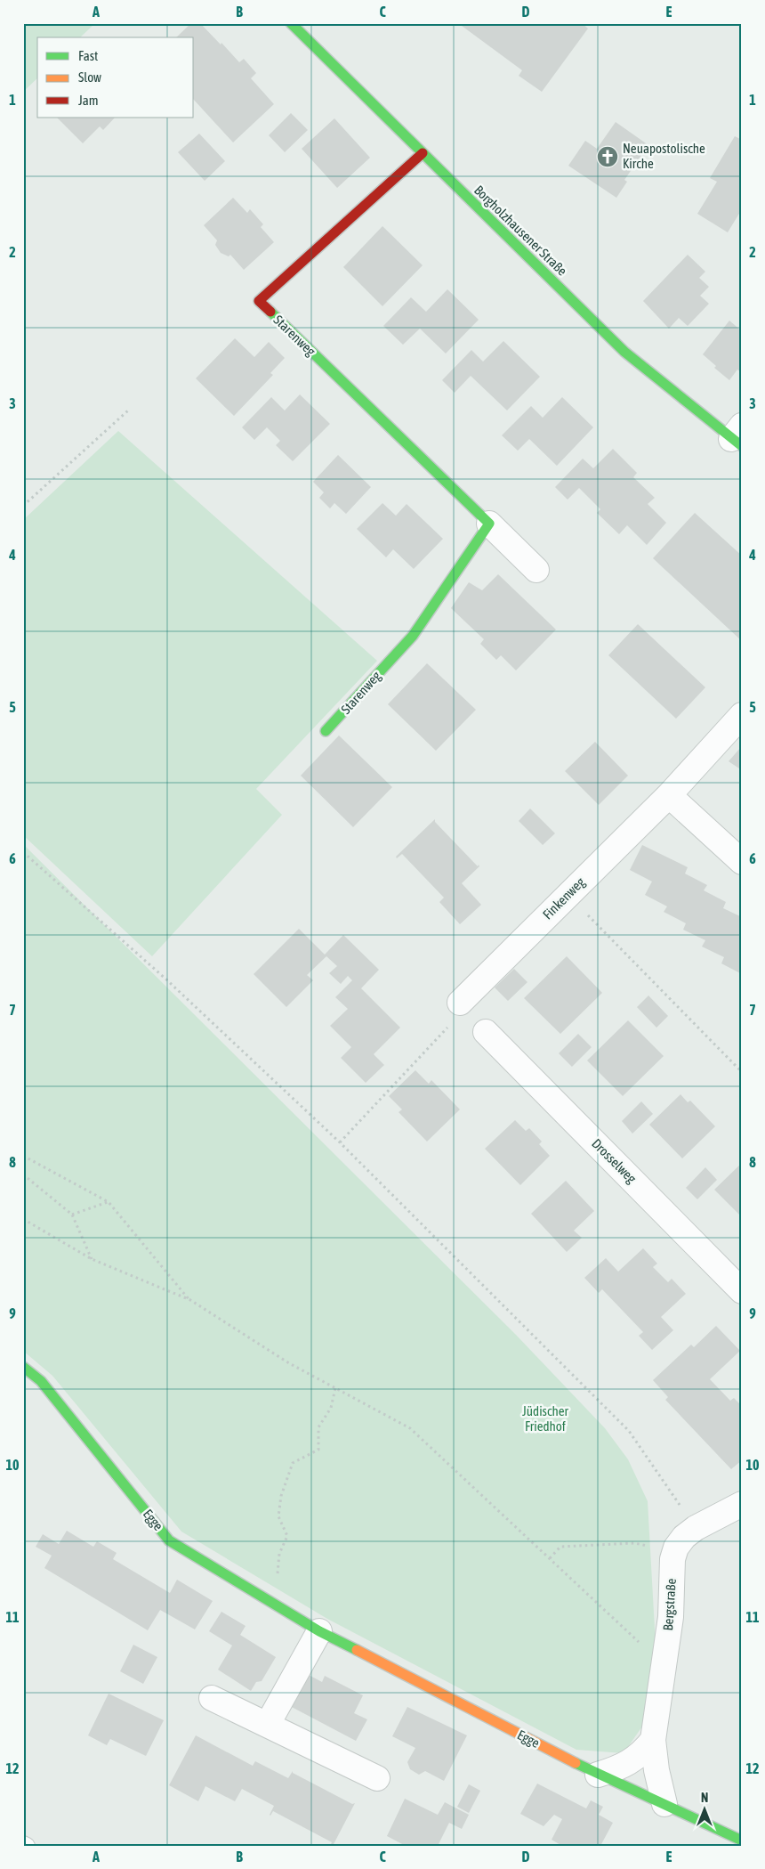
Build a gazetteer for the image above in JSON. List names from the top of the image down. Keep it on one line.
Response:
{"streets":{"street":["Borgholzhausener Straße","Starenweg","Finkenweg","Drosselweg","Egge","Bergstraße"]},"crossings":[["Borgholzhausener Straße","Starenweg"],["Egge","Bergstraße"]],"parks":["Jüdischer Friedhof"],"places":{"church":["Neuapostolische Kirche"]},"legend":["Fast","Slow","Jam"],"north":"top","grid":{"columns":["A","B","C","D","E"],"rows":["1","2","3","4","5","6","7","8","9","10","11","12"]}}
